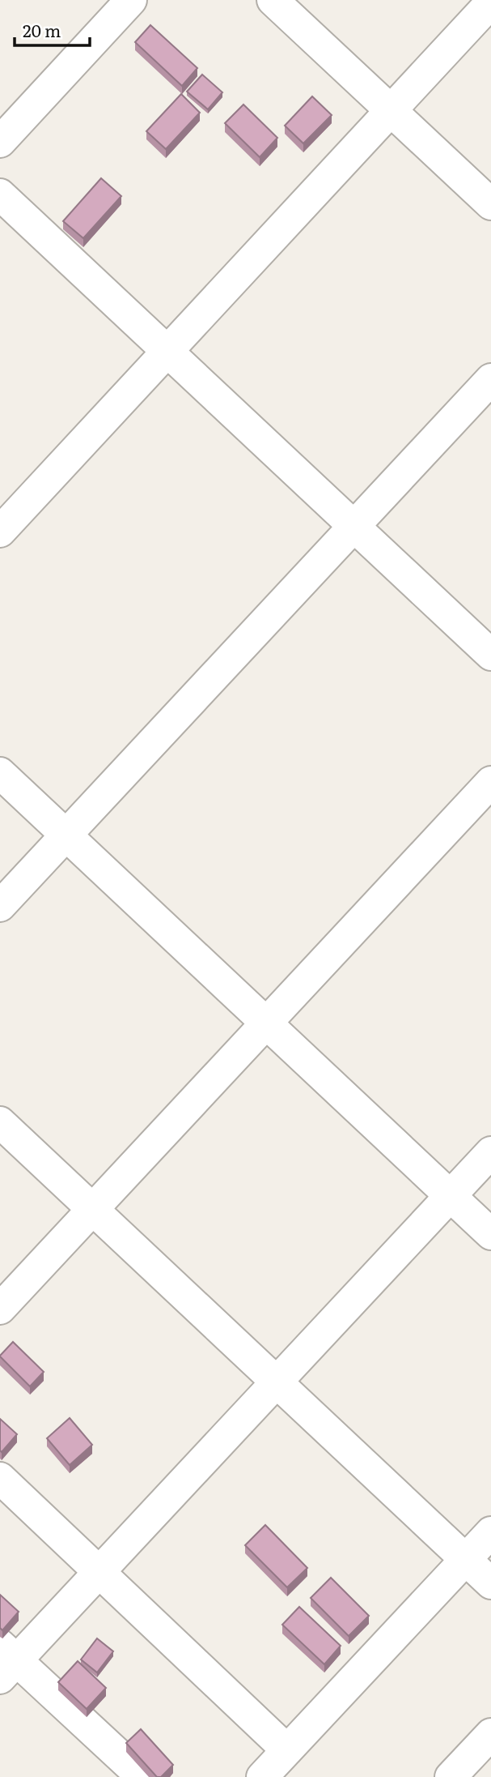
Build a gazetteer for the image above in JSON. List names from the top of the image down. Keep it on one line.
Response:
{"scale_bar":"20 m"}
